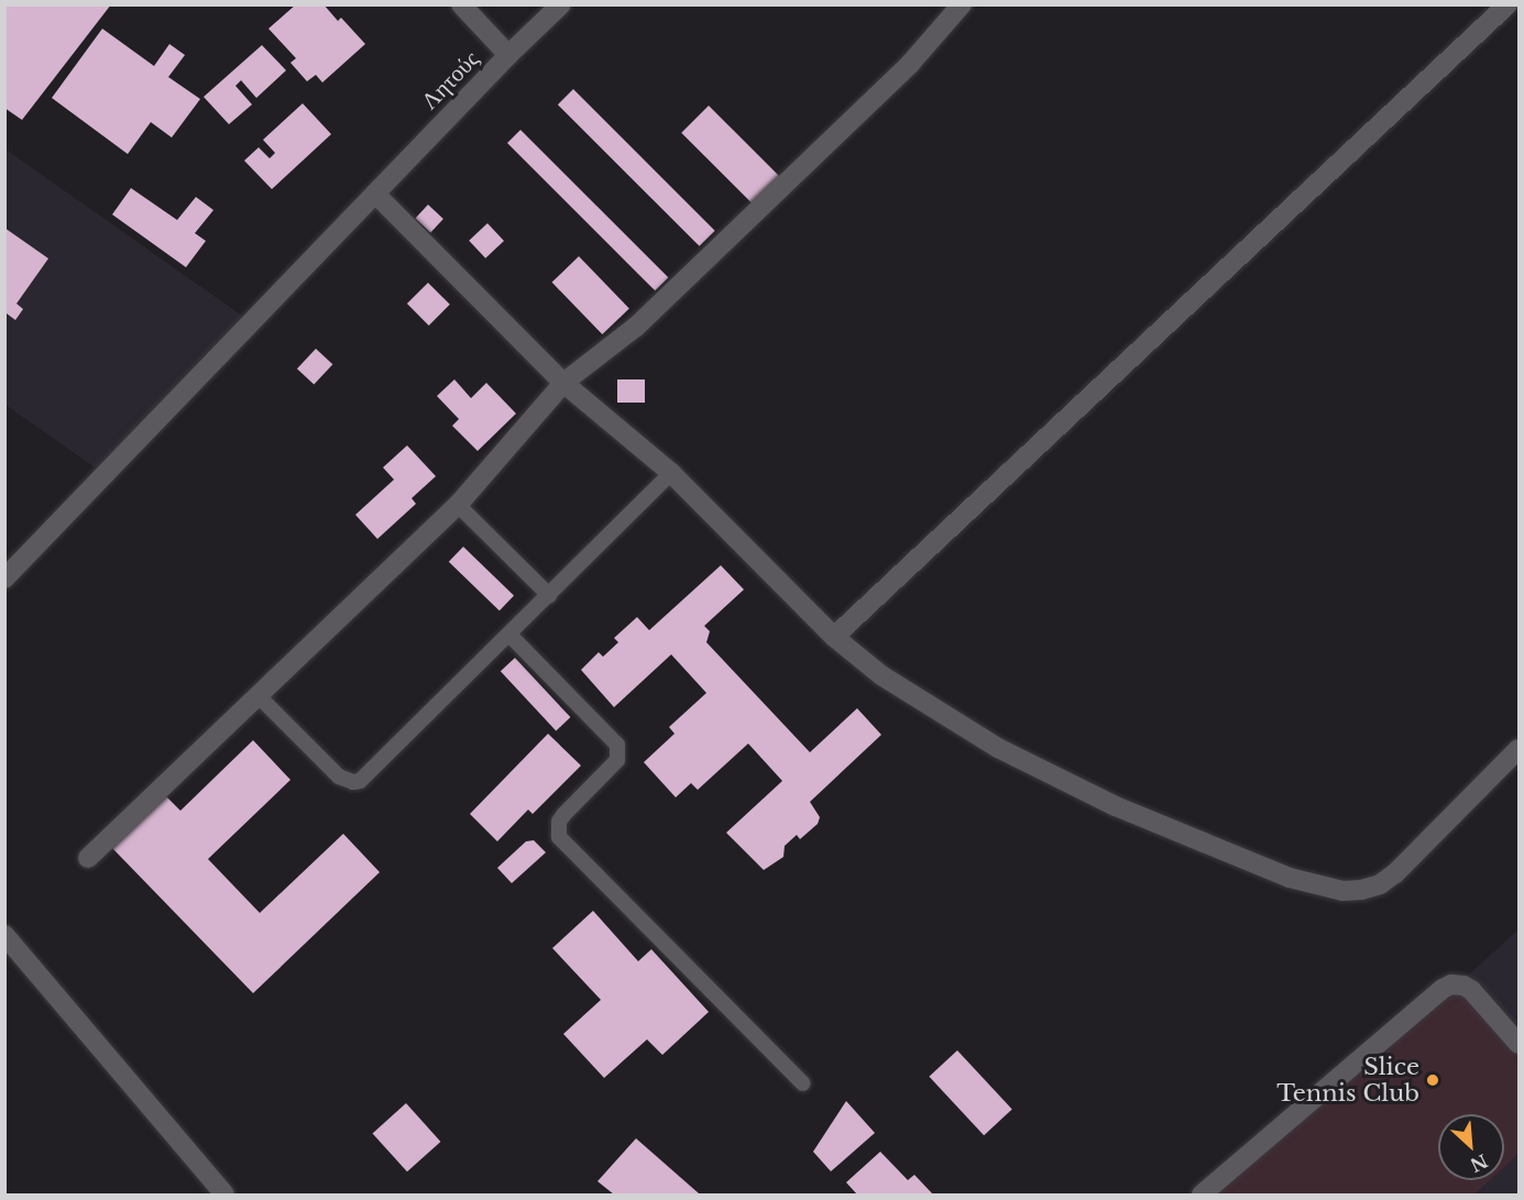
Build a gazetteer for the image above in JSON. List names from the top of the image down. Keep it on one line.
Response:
{"streets":{"street":["Λητούς"]},"places":["Slice Tennis Club"],"north":"bottom right"}
